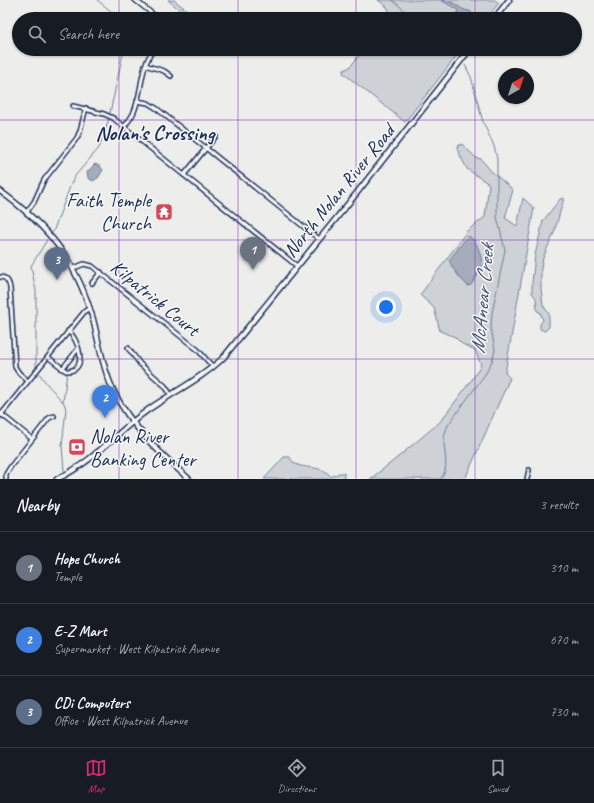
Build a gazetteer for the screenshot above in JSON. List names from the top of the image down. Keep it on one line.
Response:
{"streets":{"main road":["North Nolan River Road"],"street":["Kilpatrick Court"]},"crossings":[["North Nolan River Road","Kilpatrick Court"]],"districts":["Nolan's Crossing"],"water":["McAnear Creek"],"places":{"temple":["Faith Temple Church"],"bank":["Nolan River Banking Center"]},"north":"top right","page":{"search":"Search here","pins":["1","3","2"],"heading":["Nearby","3 results"],"list":[{"mark":"1","name":"Hope Church","note":"Temple","value":"310 m"},{"mark":"2","name":"E-Z Mart","note":"Supermarket · West Kilpatrick Avenue","value":"670 m"},{"mark":"3","name":"CDi Computers","note":"Office · West Kilpatrick Avenue","value":"730 m"}],"nav":["Map","Directions","Saved"]}}
